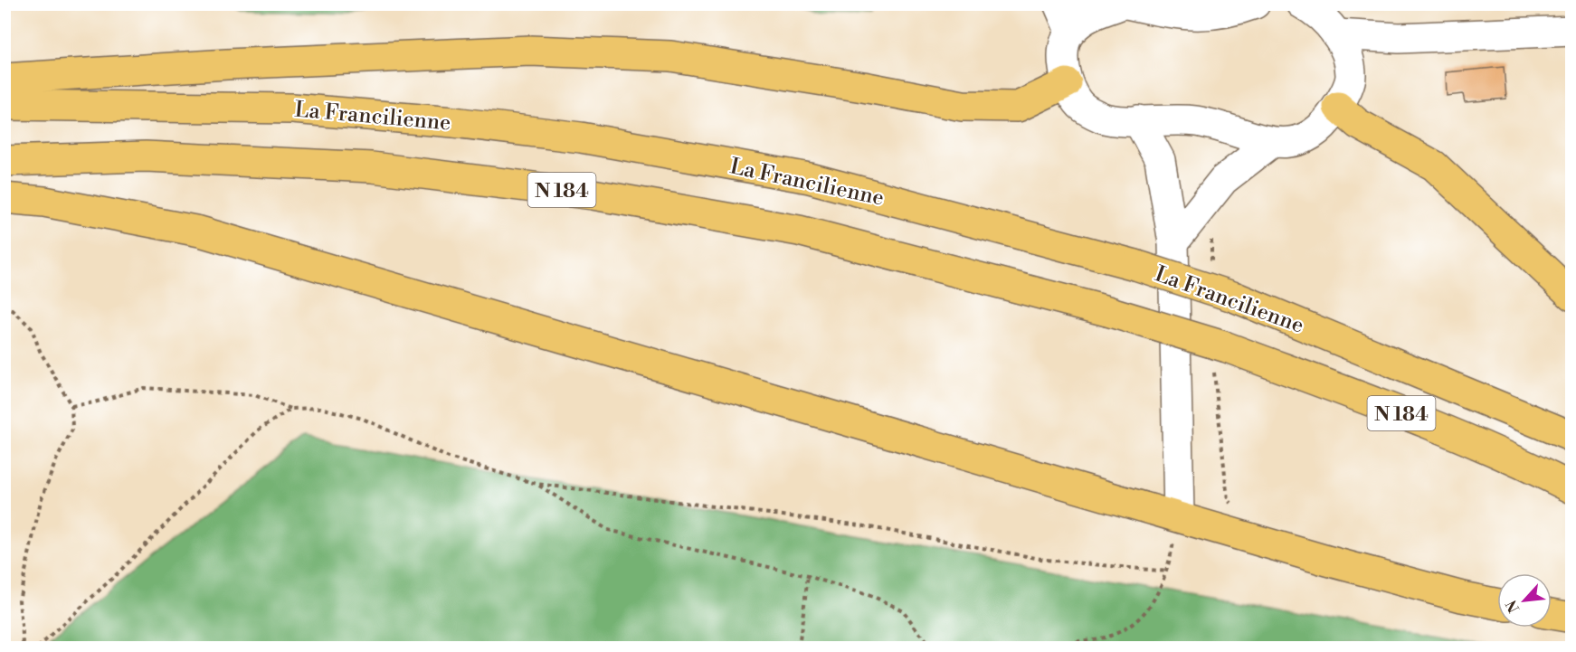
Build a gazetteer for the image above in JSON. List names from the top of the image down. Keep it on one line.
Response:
{"streets":{"highway":["La Francilienne","N 184"]},"north":"bottom left"}
